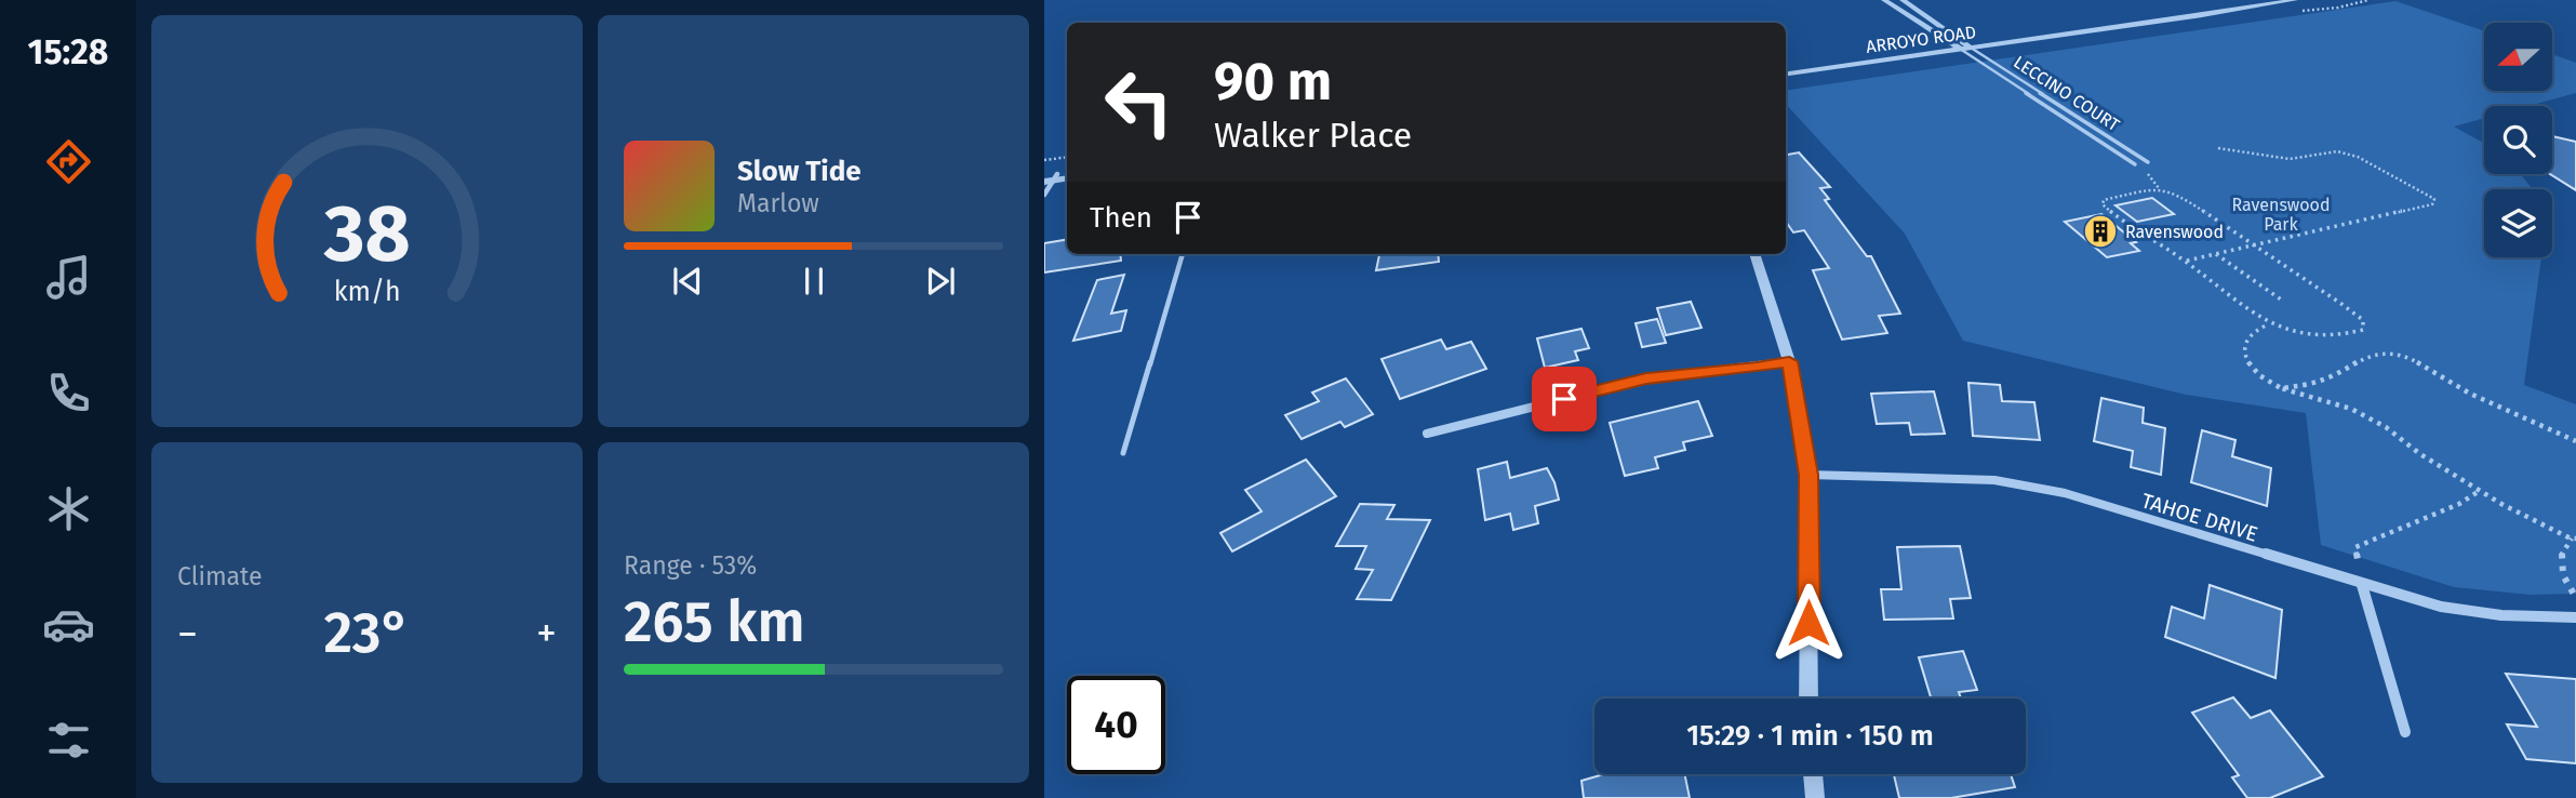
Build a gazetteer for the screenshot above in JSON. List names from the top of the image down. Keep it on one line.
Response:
{"streets":{"street":["ARROYO ROAD","TAHOE DRIVE"],"lane":["LECCINO COURT"]},"crossings":[["ARROYO ROAD","LECCINO COURT"]],"parks":["Ravenswood Park"],"places":{"building":["Ravenswood"]},"north":"left","page":{"tabs":"15:28","turn":["90 m","Walker Place"],"song":["Slow Tide","Marlow"],"then":"Then","tile":["Climate",["Range · 53%","265 km"]],"heat":["−","23°","+"],"limit":"40","trip":"15:29 · 1 min · 150 m","gauge":["38","km/h"]}}
